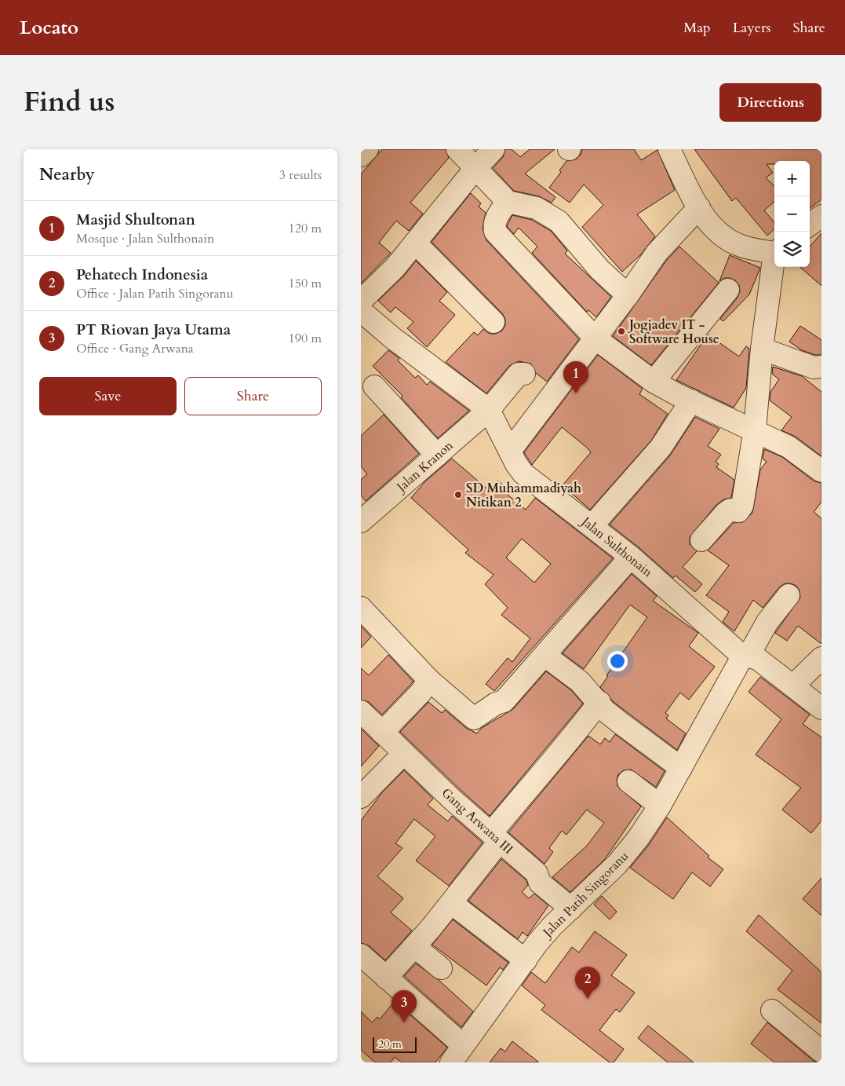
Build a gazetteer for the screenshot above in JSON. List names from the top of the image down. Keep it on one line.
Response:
{"streets":{"street":["Jalan Kranon","Jalan Sulthonain","Gang Arwana III","Jalan Patih Singoranu"]},"crossings":[["Jalan Kranon","Jalan Sulthonain"],["Jalan Sulthonain","Jalan Patih Singoranu"],["Gang Arwana III","Jalan Patih Singoranu"]],"places":["Jogjadev IT - Software House","SD Muhammadiyah Nitikan 2"],"scale_bar":"20 m","page":{"header":"Locato","nav":["Map","Layers","Share"],"title":"Find us","buttons":["Directions",["Save","Share"]],"heading":["Nearby","3 results"],"map_buttons":["+","−"],"list":[{"mark":"1","name":"Masjid Shultonan","note":"Mosque · Jalan Sulthonain","value":"120 m"},{"mark":"2","name":"Pehatech Indonesia","note":"Office · Jalan Patih Singoranu","value":"150 m"},{"mark":"3","name":"PT Riovan Jaya Utama","note":"Office · Gang Arwana","value":"190 m"}],"pins":["1","2","3"],"scale":"20 m"}}
